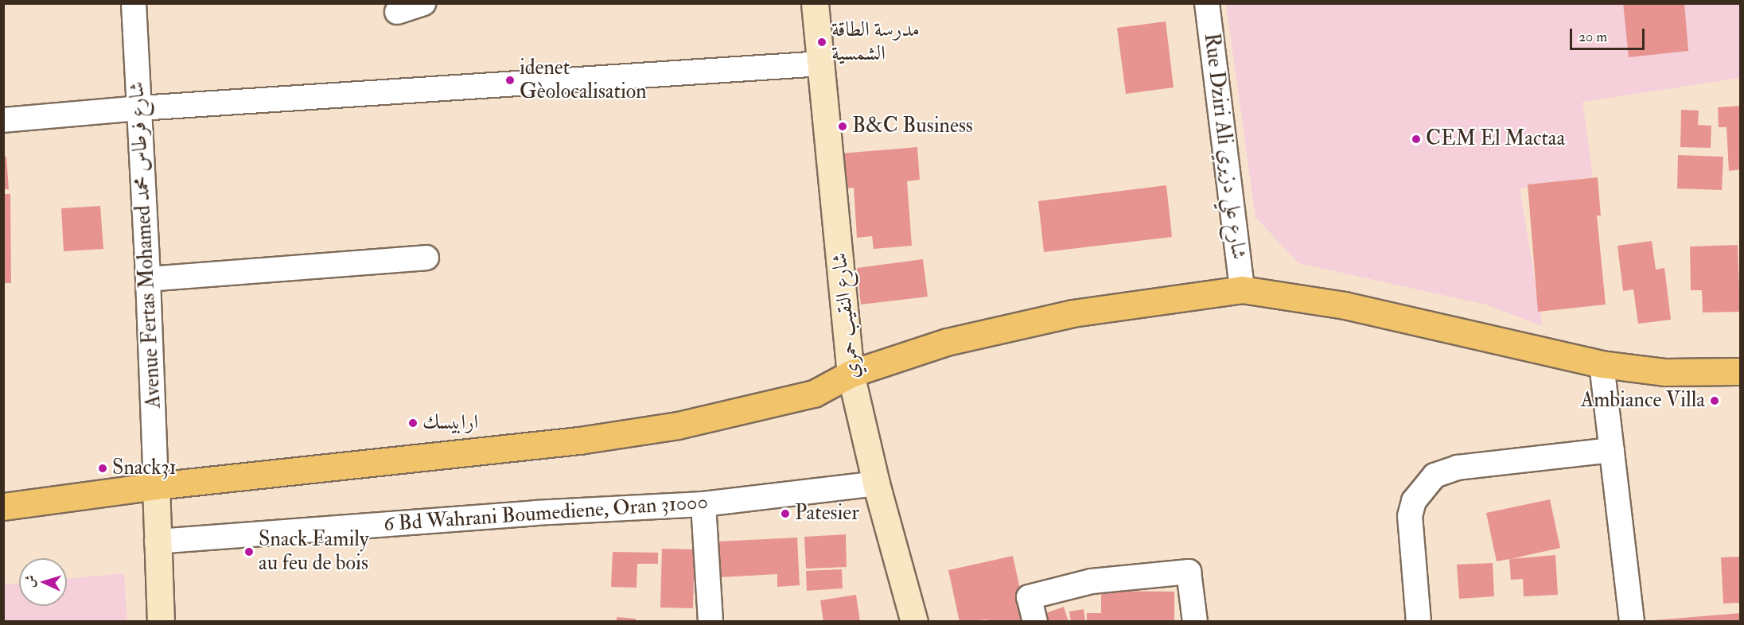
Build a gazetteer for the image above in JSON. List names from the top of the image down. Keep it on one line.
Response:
{"streets":{"main road":["شارع النقيب حمري"],"street":["Rue Dziri Ali شارع علي دزيري","Avenue Fertas Mohamed شارع فرطاس محمد","6 Bd Wahrani Boumediene, Oran 31000"]},"crossings":[["شارع النقيب حمري","6 Bd Wahrani Boumediene, Oran 31000"]],"places":["مدرسة الطاقة الشمسية","idenet Gèolocalisation","B&C Business","CEM El Mactaa","Ambiance Villa","ارابيسك","Snack31","Patesier","Snack Family au feu de bois"],"scale_bar":"20 m","north":"left"}
